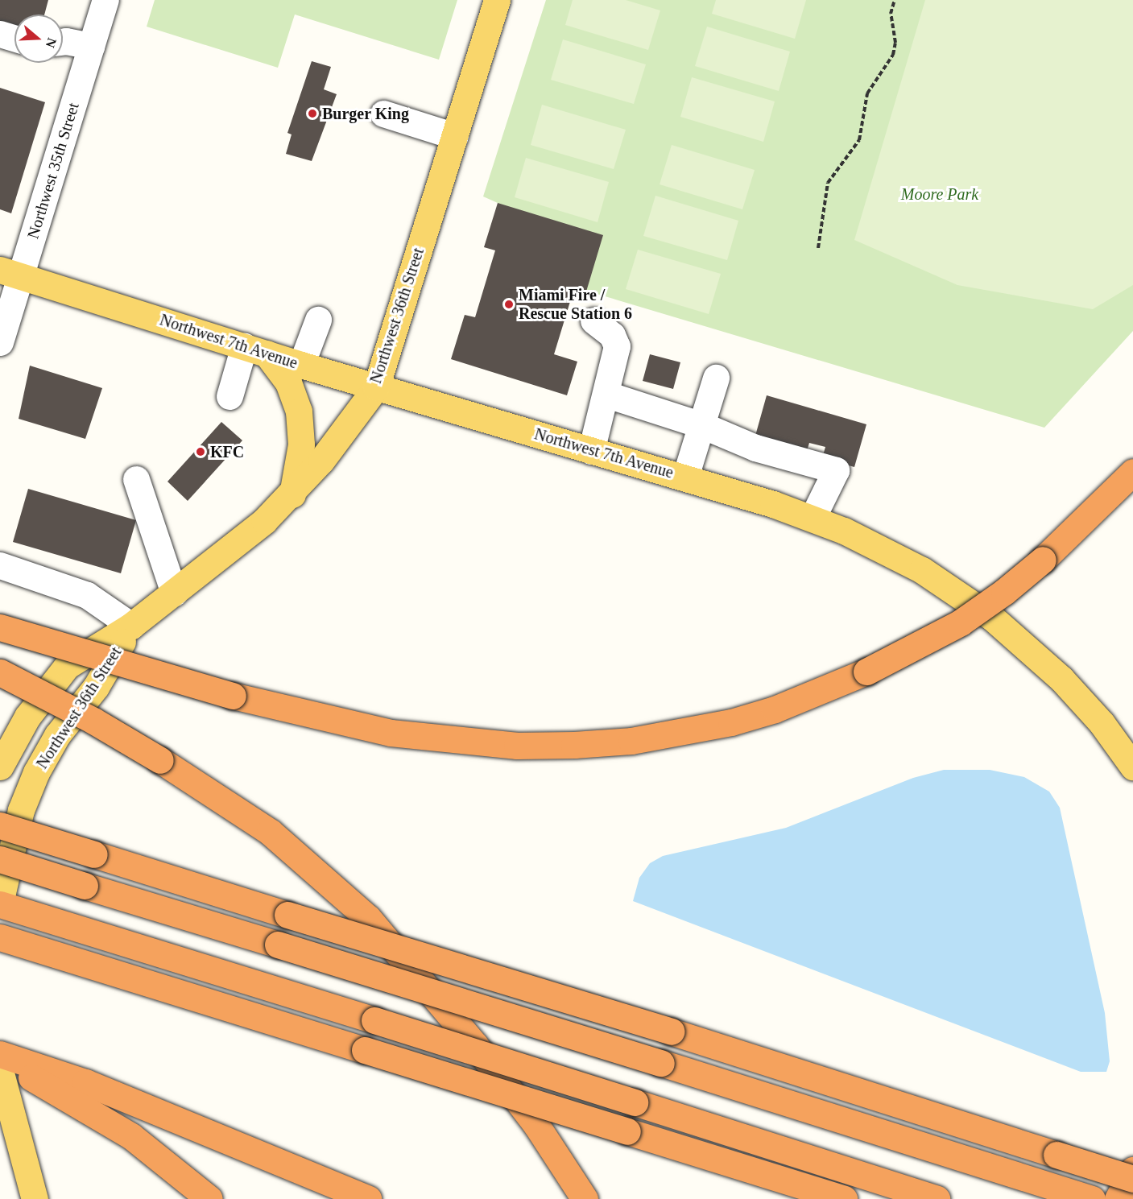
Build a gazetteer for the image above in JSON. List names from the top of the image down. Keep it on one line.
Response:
{"streets":{"main road":["Northwest 36th Street","Northwest 7th Avenue"],"street":["Northwest 35th Street"]},"crossings":[["Northwest 35th Street","Northwest 7th Avenue"],["Northwest 36th Street","Northwest 7th Avenue"]],"parks":["Moore Park"],"places":["Burger King","Miami Fire / Rescue Station 6","KFC"],"north":"right"}
